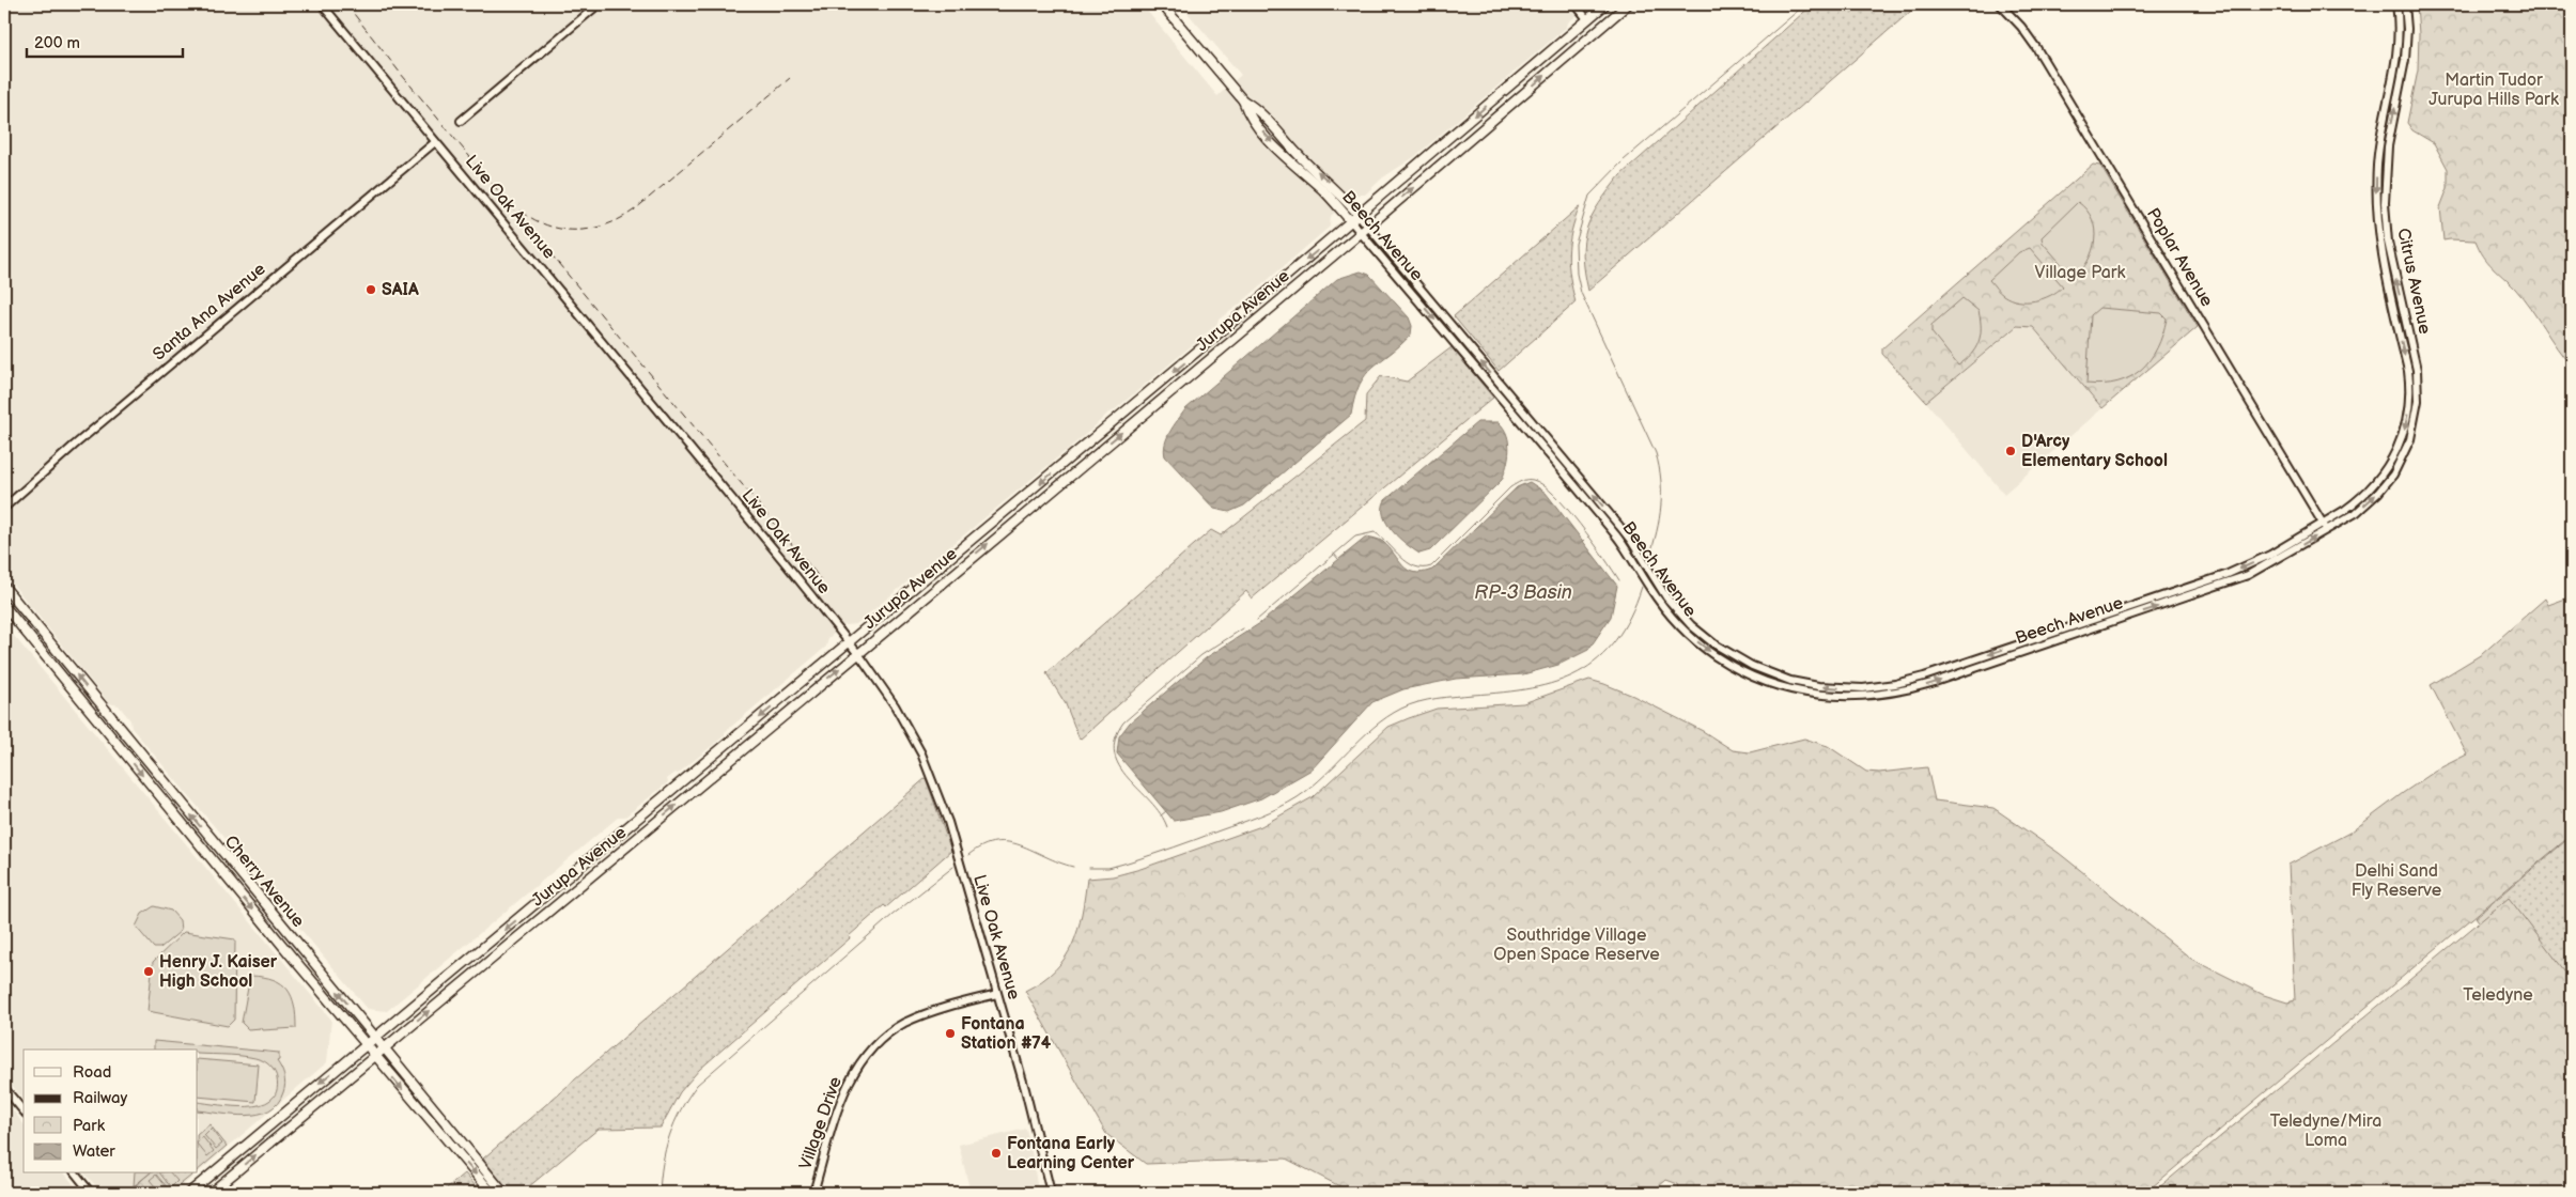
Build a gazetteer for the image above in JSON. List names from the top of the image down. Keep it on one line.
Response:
{"streets":{"main road":["Beech Avenue","Jurupa Avenue","Cherry Avenue"],"street":["Live Oak Avenue","Poplar Avenue","Citrus Avenue","Santa Ana Avenue","Village Drive"]},"crossings":[["Live Oak Avenue","Jurupa Avenue"],["Live Oak Avenue","Santa Ana Avenue"],["Live Oak Avenue","Village Drive"],["Beech Avenue","Poplar Avenue"],["Beech Avenue","Citrus Avenue"],["Beech Avenue","Jurupa Avenue"],["Poplar Avenue","Citrus Avenue"],["Jurupa Avenue","Cherry Avenue"]],"water":["RP-3 Basin"],"parks":["Martin Tudor Jurupa Hills Park","Village Park","Delhi Sand Fly Reserve","Southridge Village Open Space Reserve","Teledyne","Teledyne/Mira Loma"],"places":["SAIA","D'Arcy Elementary School","Henry J. Kaiser High School","Fontana Station #74","Fontana Early Learning Center"],"legend":["Road","Railway","Park","Water"],"scale_bar":"200 m"}
